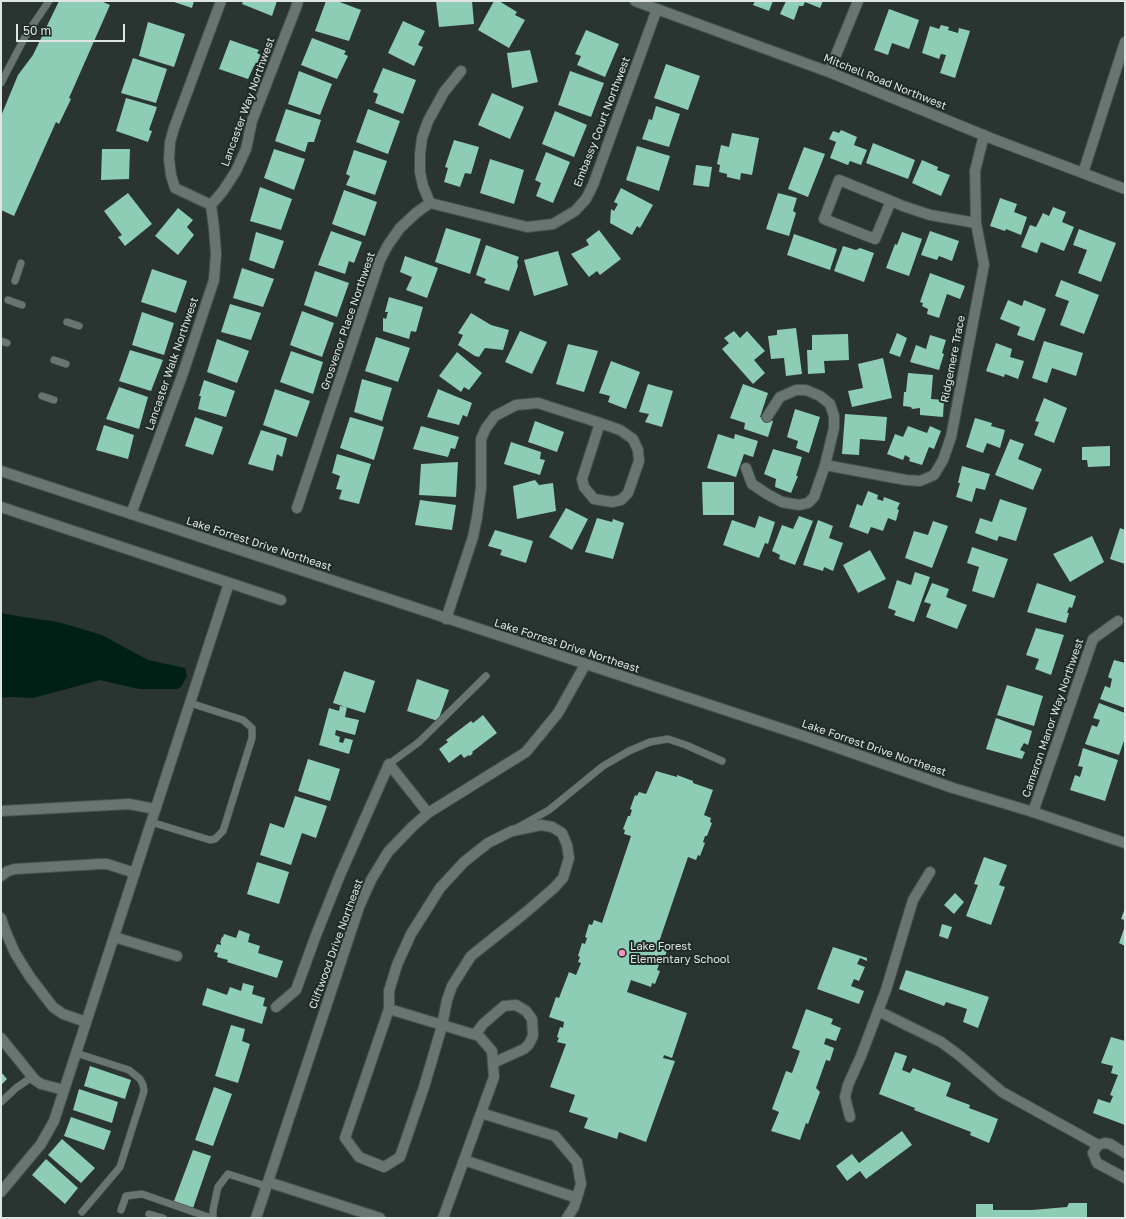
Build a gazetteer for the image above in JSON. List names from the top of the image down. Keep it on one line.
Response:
{"streets":{"street":["Mitchell Road Northwest","Lancaster Way Northwest","Embassy Court Northwest","Grosvenor Place Northwest","Ridgemere Trace","Lancaster Walk Northwest","Lake Forrest Drive Northeast","Cameron Manor Way Northwest","Cliftwood Drive Northeast"]},"crossings":[["Mitchell Road Northwest","Embassy Court Northwest"],["Mitchell Road Northwest","Ridgemere Trace"],["Lancaster Way Northwest","Lancaster Walk Northwest"],["Embassy Court Northwest","Grosvenor Place Northwest"],["Lancaster Walk Northwest","Lake Forrest Drive Northeast"],["Lake Forrest Drive Northeast","Cameron Manor Way Northwest"],["Lake Forrest Drive Northeast","Cliftwood Drive Northeast"]],"places":["Lake Forest Elementary School"],"scale_bar":"50 m"}
